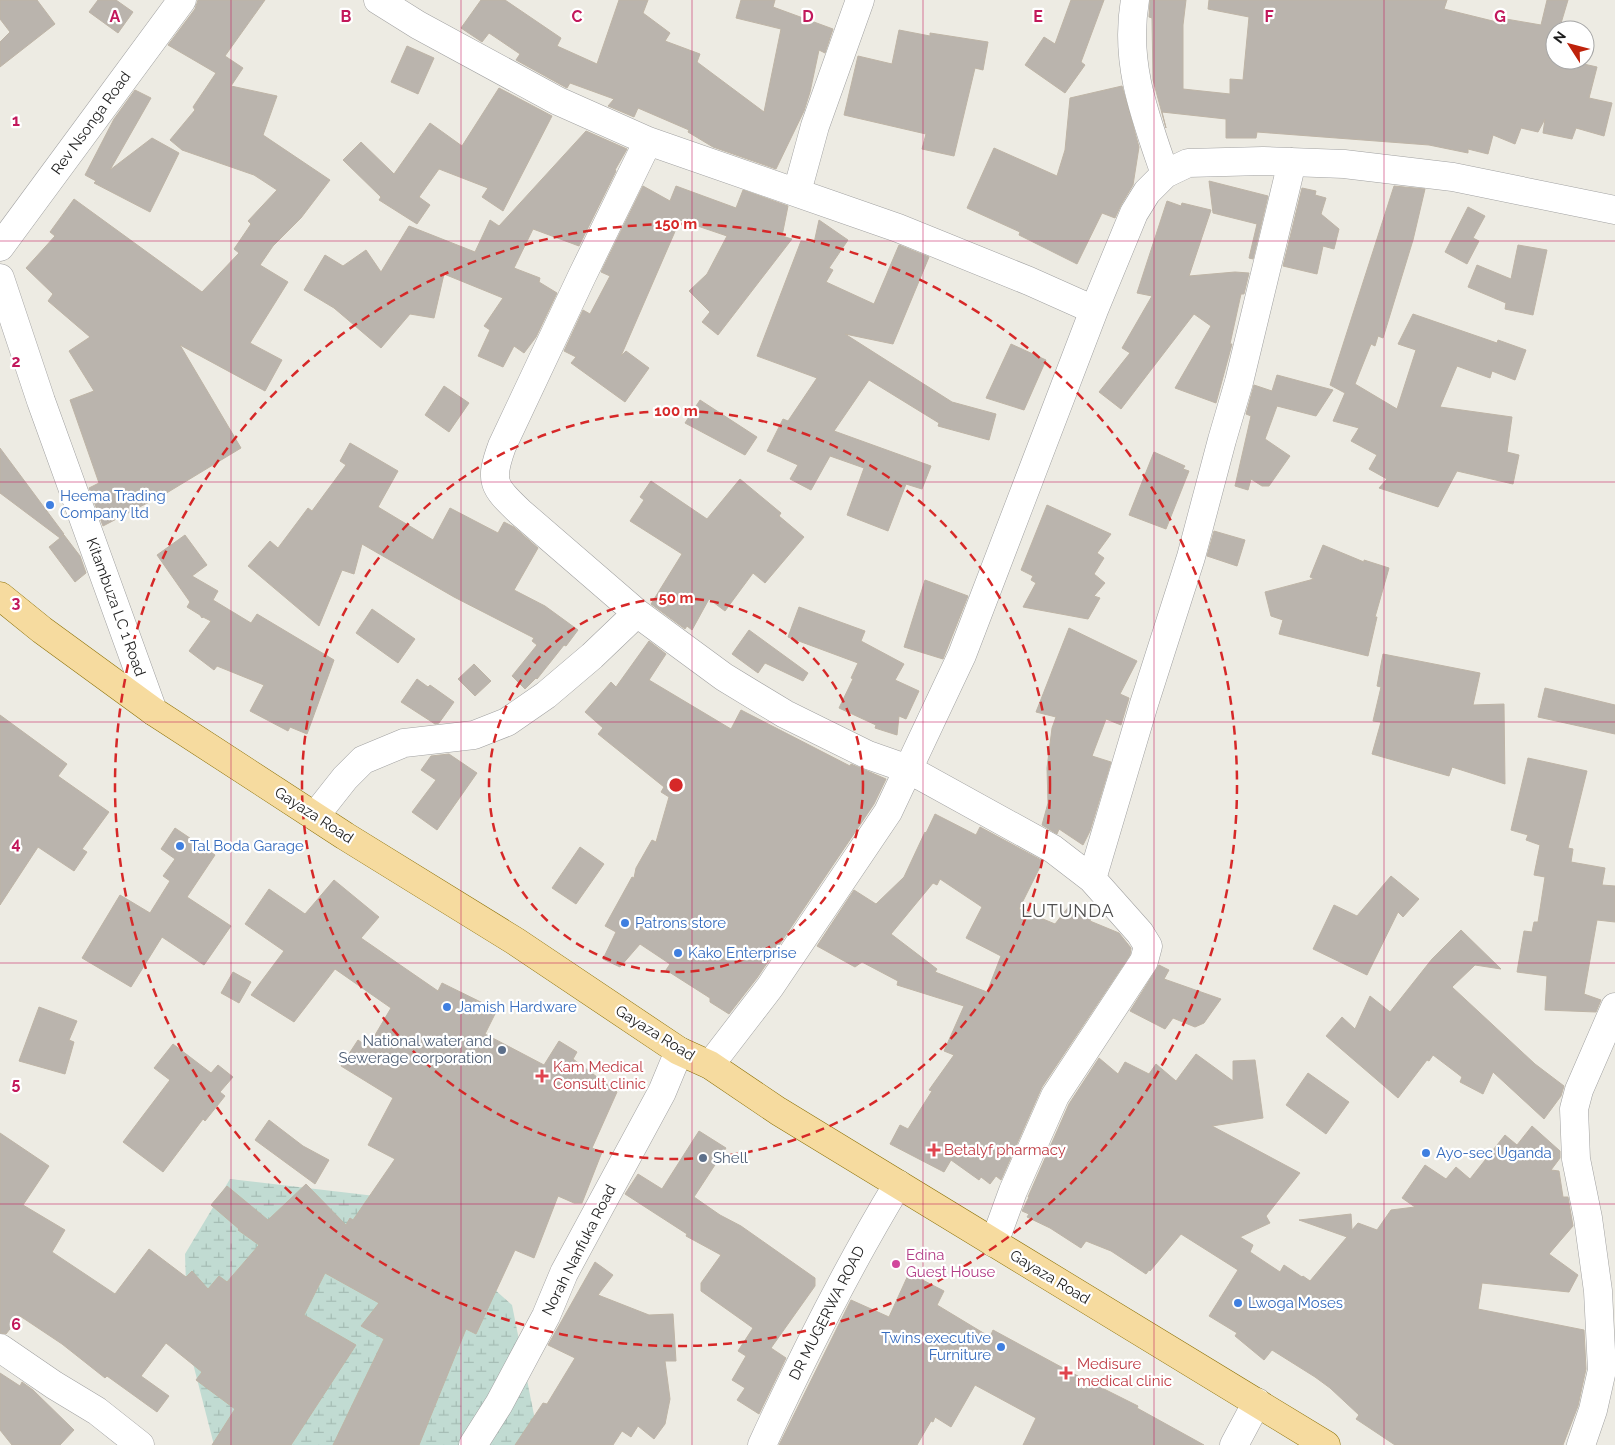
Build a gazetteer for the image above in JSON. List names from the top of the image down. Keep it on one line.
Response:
{"streets":{"main road":["Gayaza Road"],"street":["Rev Nsonga Road","Kitambuza LC 1 Road","Norah Nanfuka Road","DR MUGERWA ROAD"]},"crossings":[["Kitambuza LC 1 Road","Gayaza Road"],["Gayaza Road","Norah Nanfuka Road"],["Gayaza Road","DR MUGERWA ROAD"]],"districts":["LUTUNDA"],"places":{"other":["Heema Trading Company ltd","Tal Boda Garage","Patrons store","Kako Enterprise","Jamish Hardware","National water and Sewerage corporation","Ayo-sec Uganda","Shell","Edina Guest House","Lwoga Moses","Twins executive Furniture"],"health":["Kam Medical Consult clinic","Betalyf pharmacy","Medisure medical clinic"]},"north":"top left","grid":{"columns":["A","B","C","D","E","F","G"],"rows":["1","2","3","4","5","6"]},"rings":["150 m","100 m","50 m"]}
